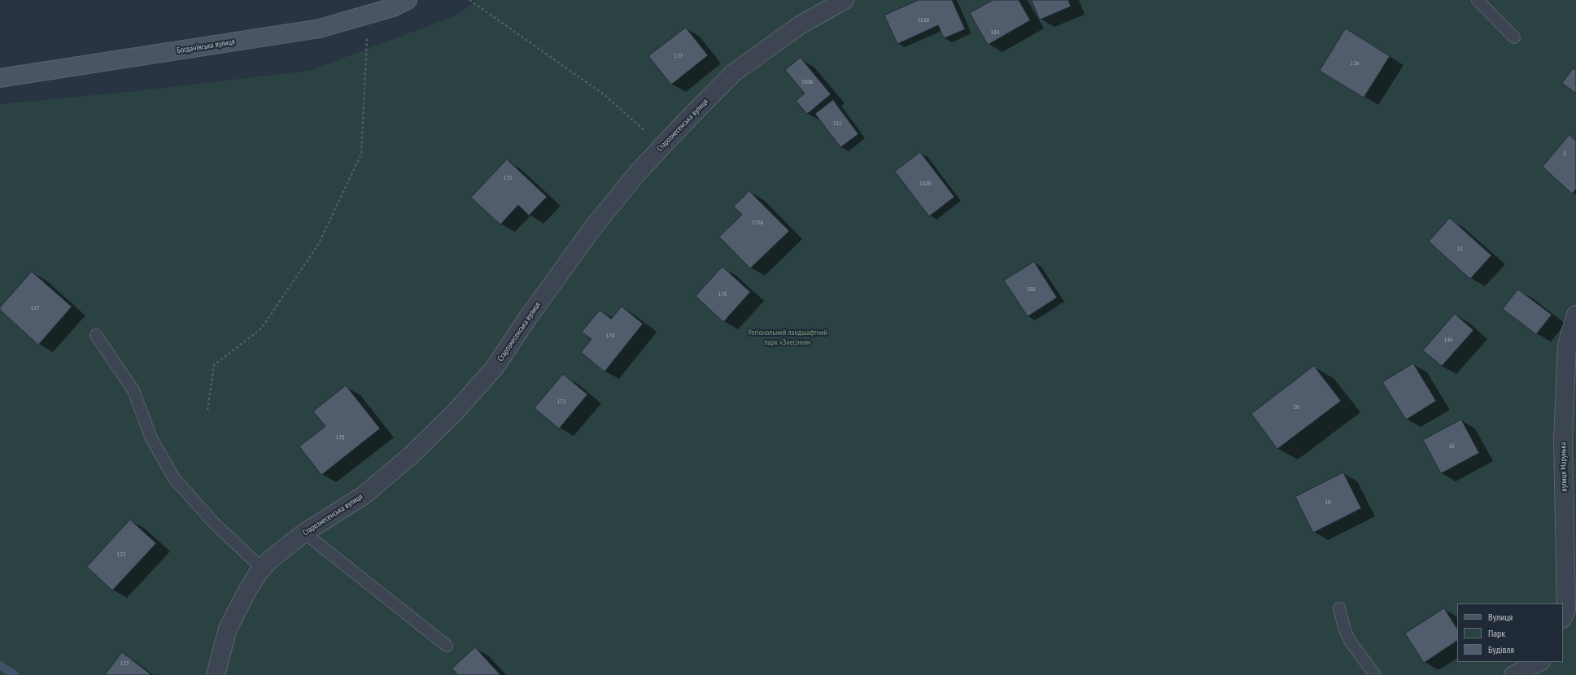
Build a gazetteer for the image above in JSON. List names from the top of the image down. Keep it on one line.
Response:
{"streets":{"main road":["Богданівська вулиця"],"street":["Старознесенська вулиця","вулиця Марунька"]},"parks":["Регіональний ландшафтний парк «Знесіння»"],"house_numbers":["182а","184","137","12а","180а","182","8","135","182б","178а","12","180","176","127","174","14а","172","20","129","16","18","125","123"],"legend":["Вулиця","Парк","Будівля"]}
